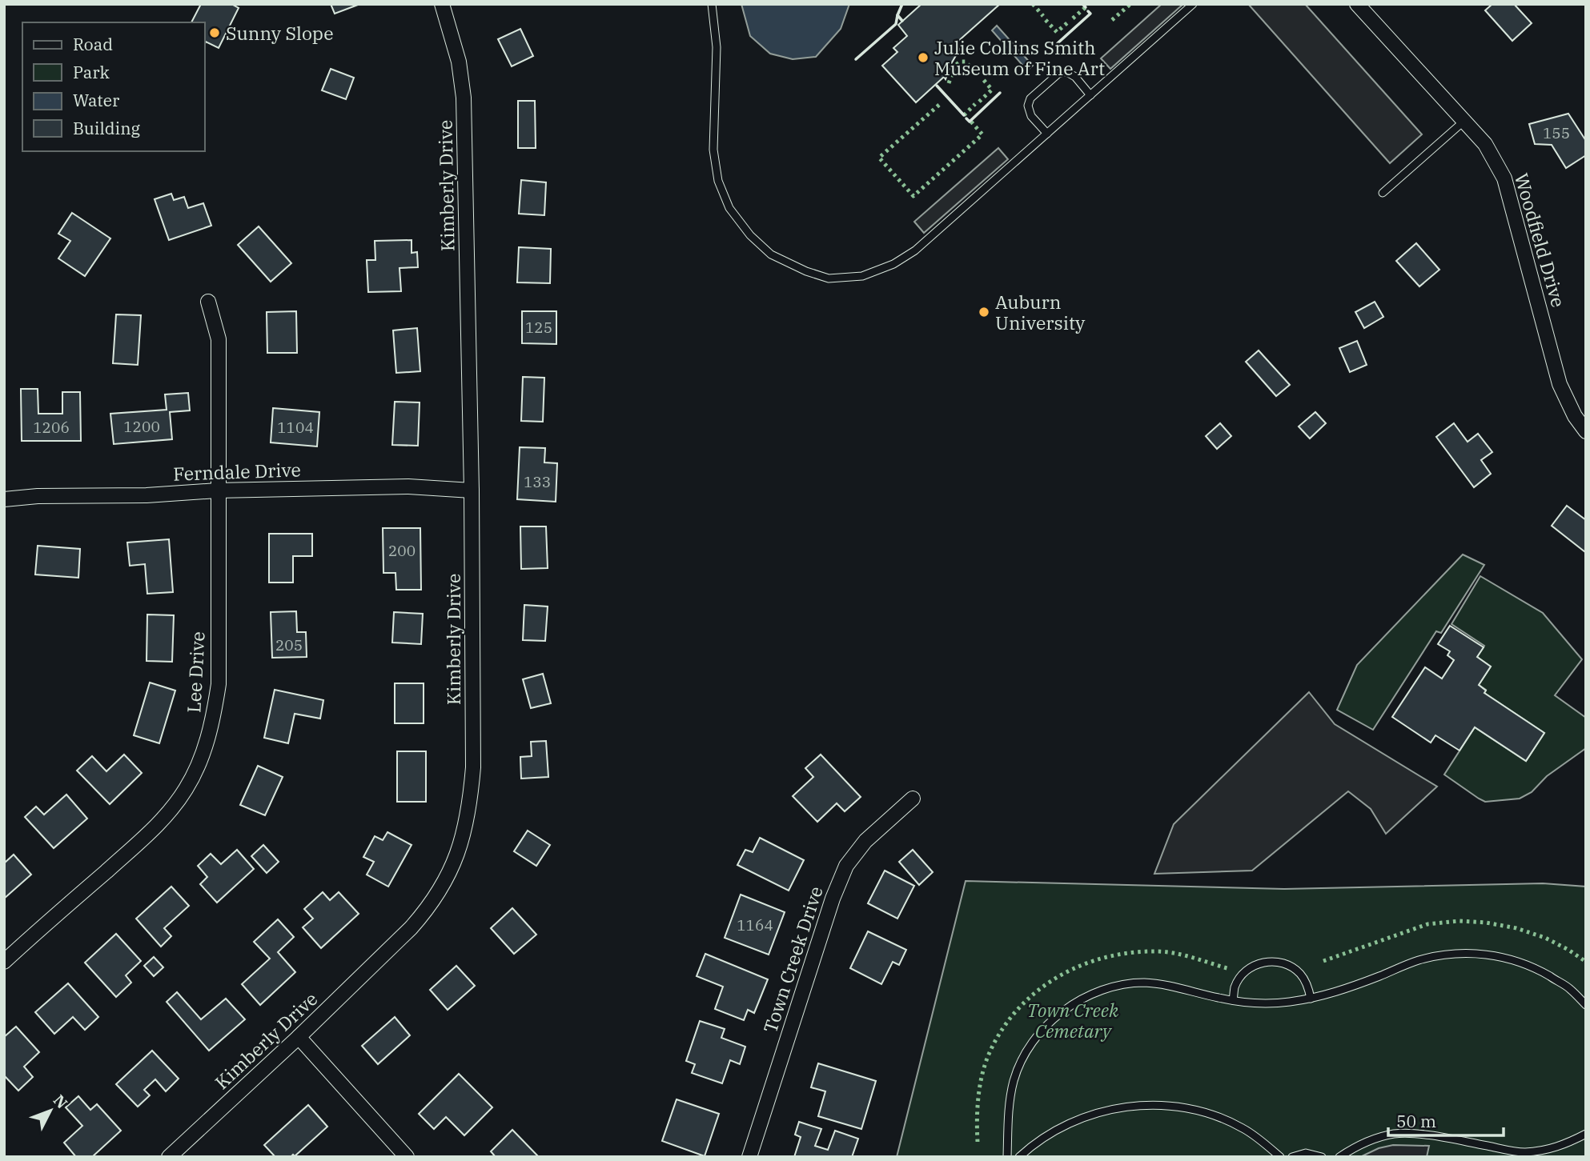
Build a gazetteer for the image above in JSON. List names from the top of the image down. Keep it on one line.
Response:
{"streets":{"street":["Kimberly Drive","Woodfield Drive","Ferndale Drive","Lee Drive","Town Creek Drive"]},"crossings":[["Kimberly Drive","Ferndale Drive"],["Ferndale Drive","Lee Drive"]],"parks":["Town Creek Cemetary"],"places":["Sunny Slope","Julie Collins Smith Museum of Fine Art","Auburn University"],"house_numbers":["155","125","1200","1206","1104","133","200","205","1164"],"legend":["Road","Park","Water","Building"],"scale_bar":"50 m","north":"top right"}
